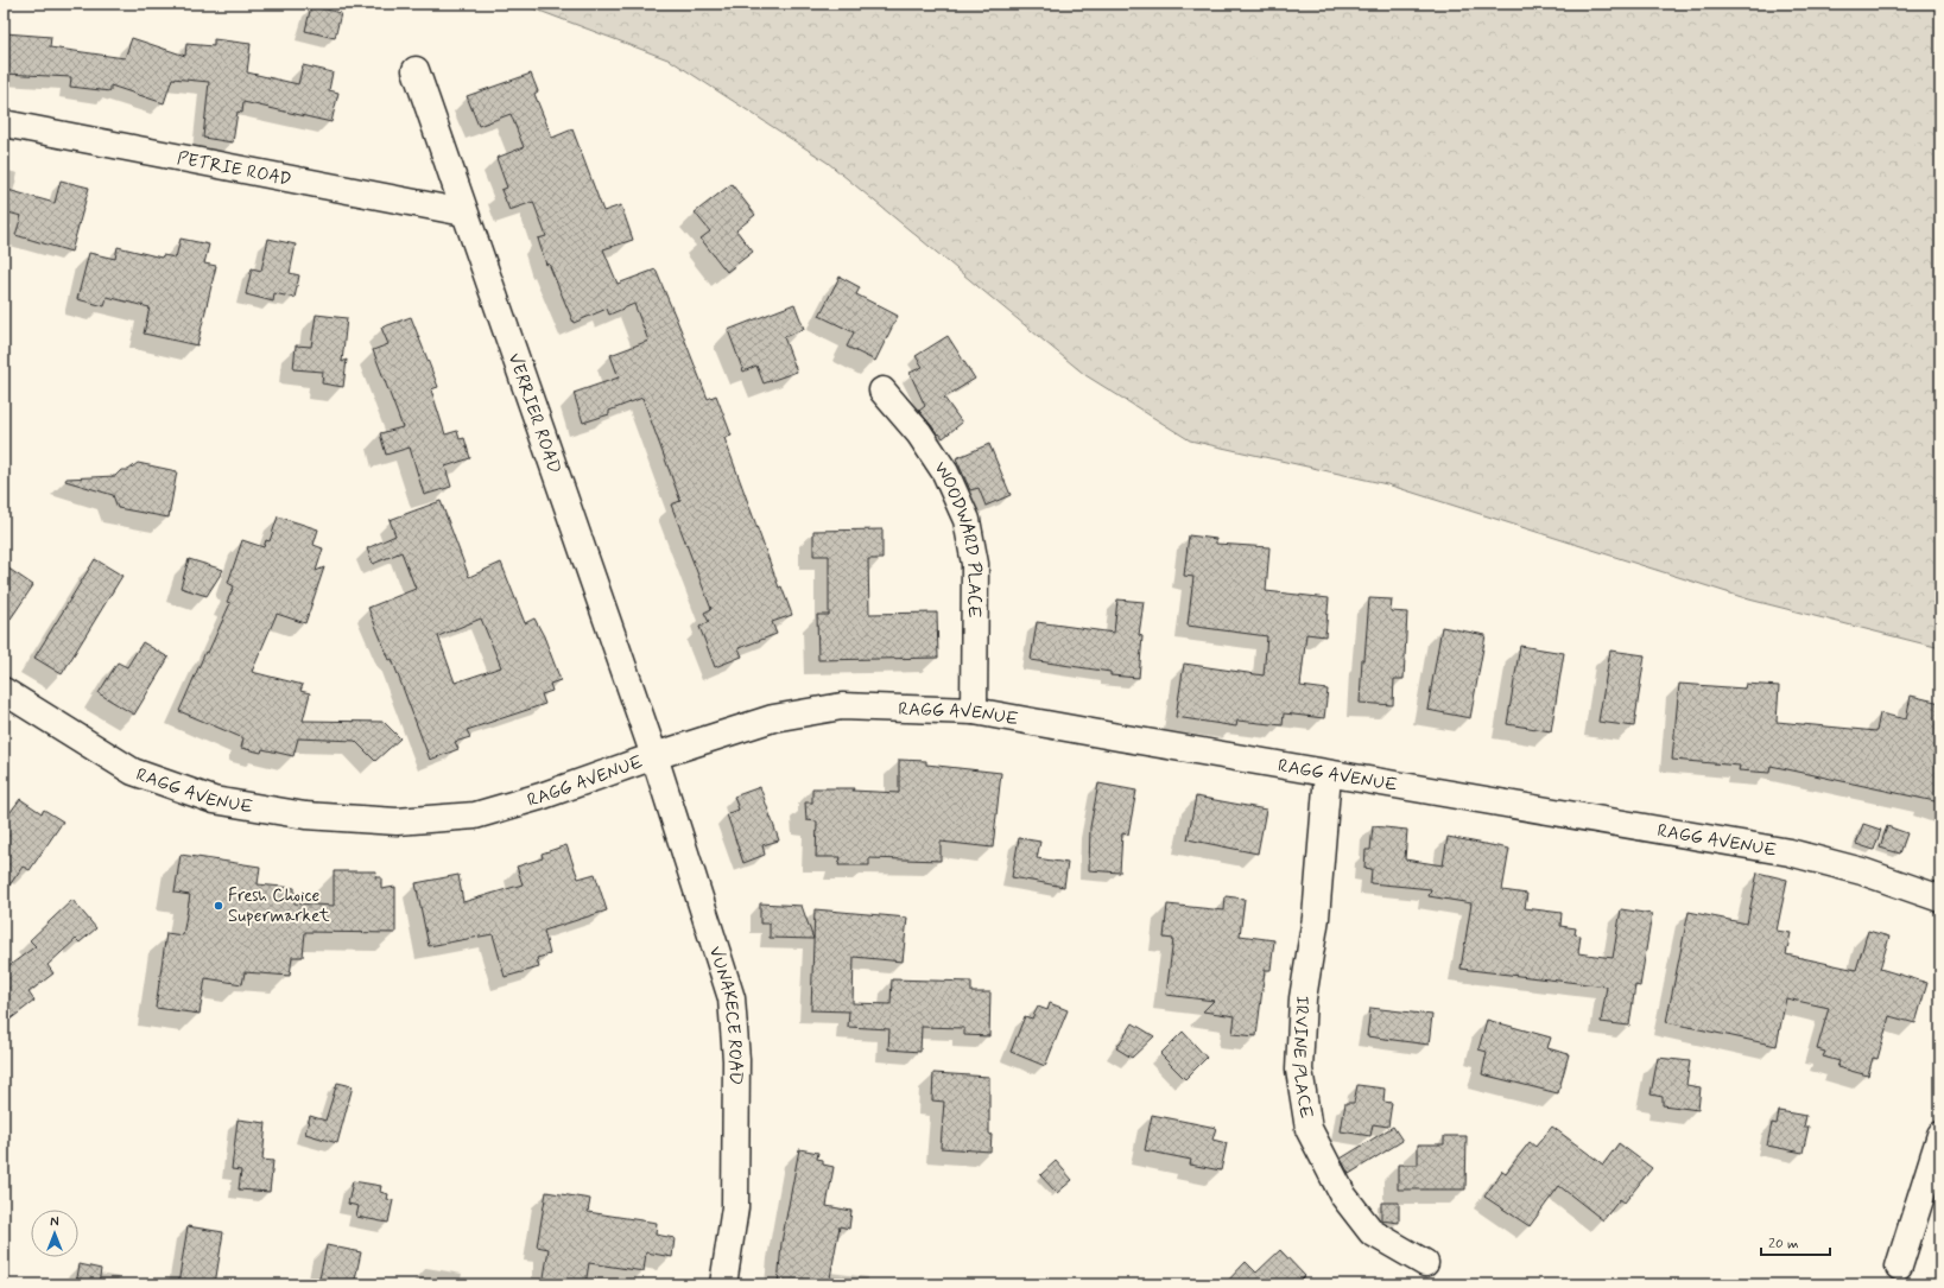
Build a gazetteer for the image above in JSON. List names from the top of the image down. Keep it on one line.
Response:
{"streets":{"street":["PETRIE ROAD","VERRIER ROAD","WOODWARD PLACE","RAGG AVENUE","VUNAKECE ROAD","IRVINE PLACE"]},"crossings":[["PETRIE ROAD","VERRIER ROAD"],["VERRIER ROAD","RAGG AVENUE"],["VERRIER ROAD","VUNAKECE ROAD"],["WOODWARD PLACE","RAGG AVENUE"],["RAGG AVENUE","VUNAKECE ROAD"],["RAGG AVENUE","IRVINE PLACE"]],"places":["Fresh Choice Supermarket"],"scale_bar":"20 m","north":"top"}
